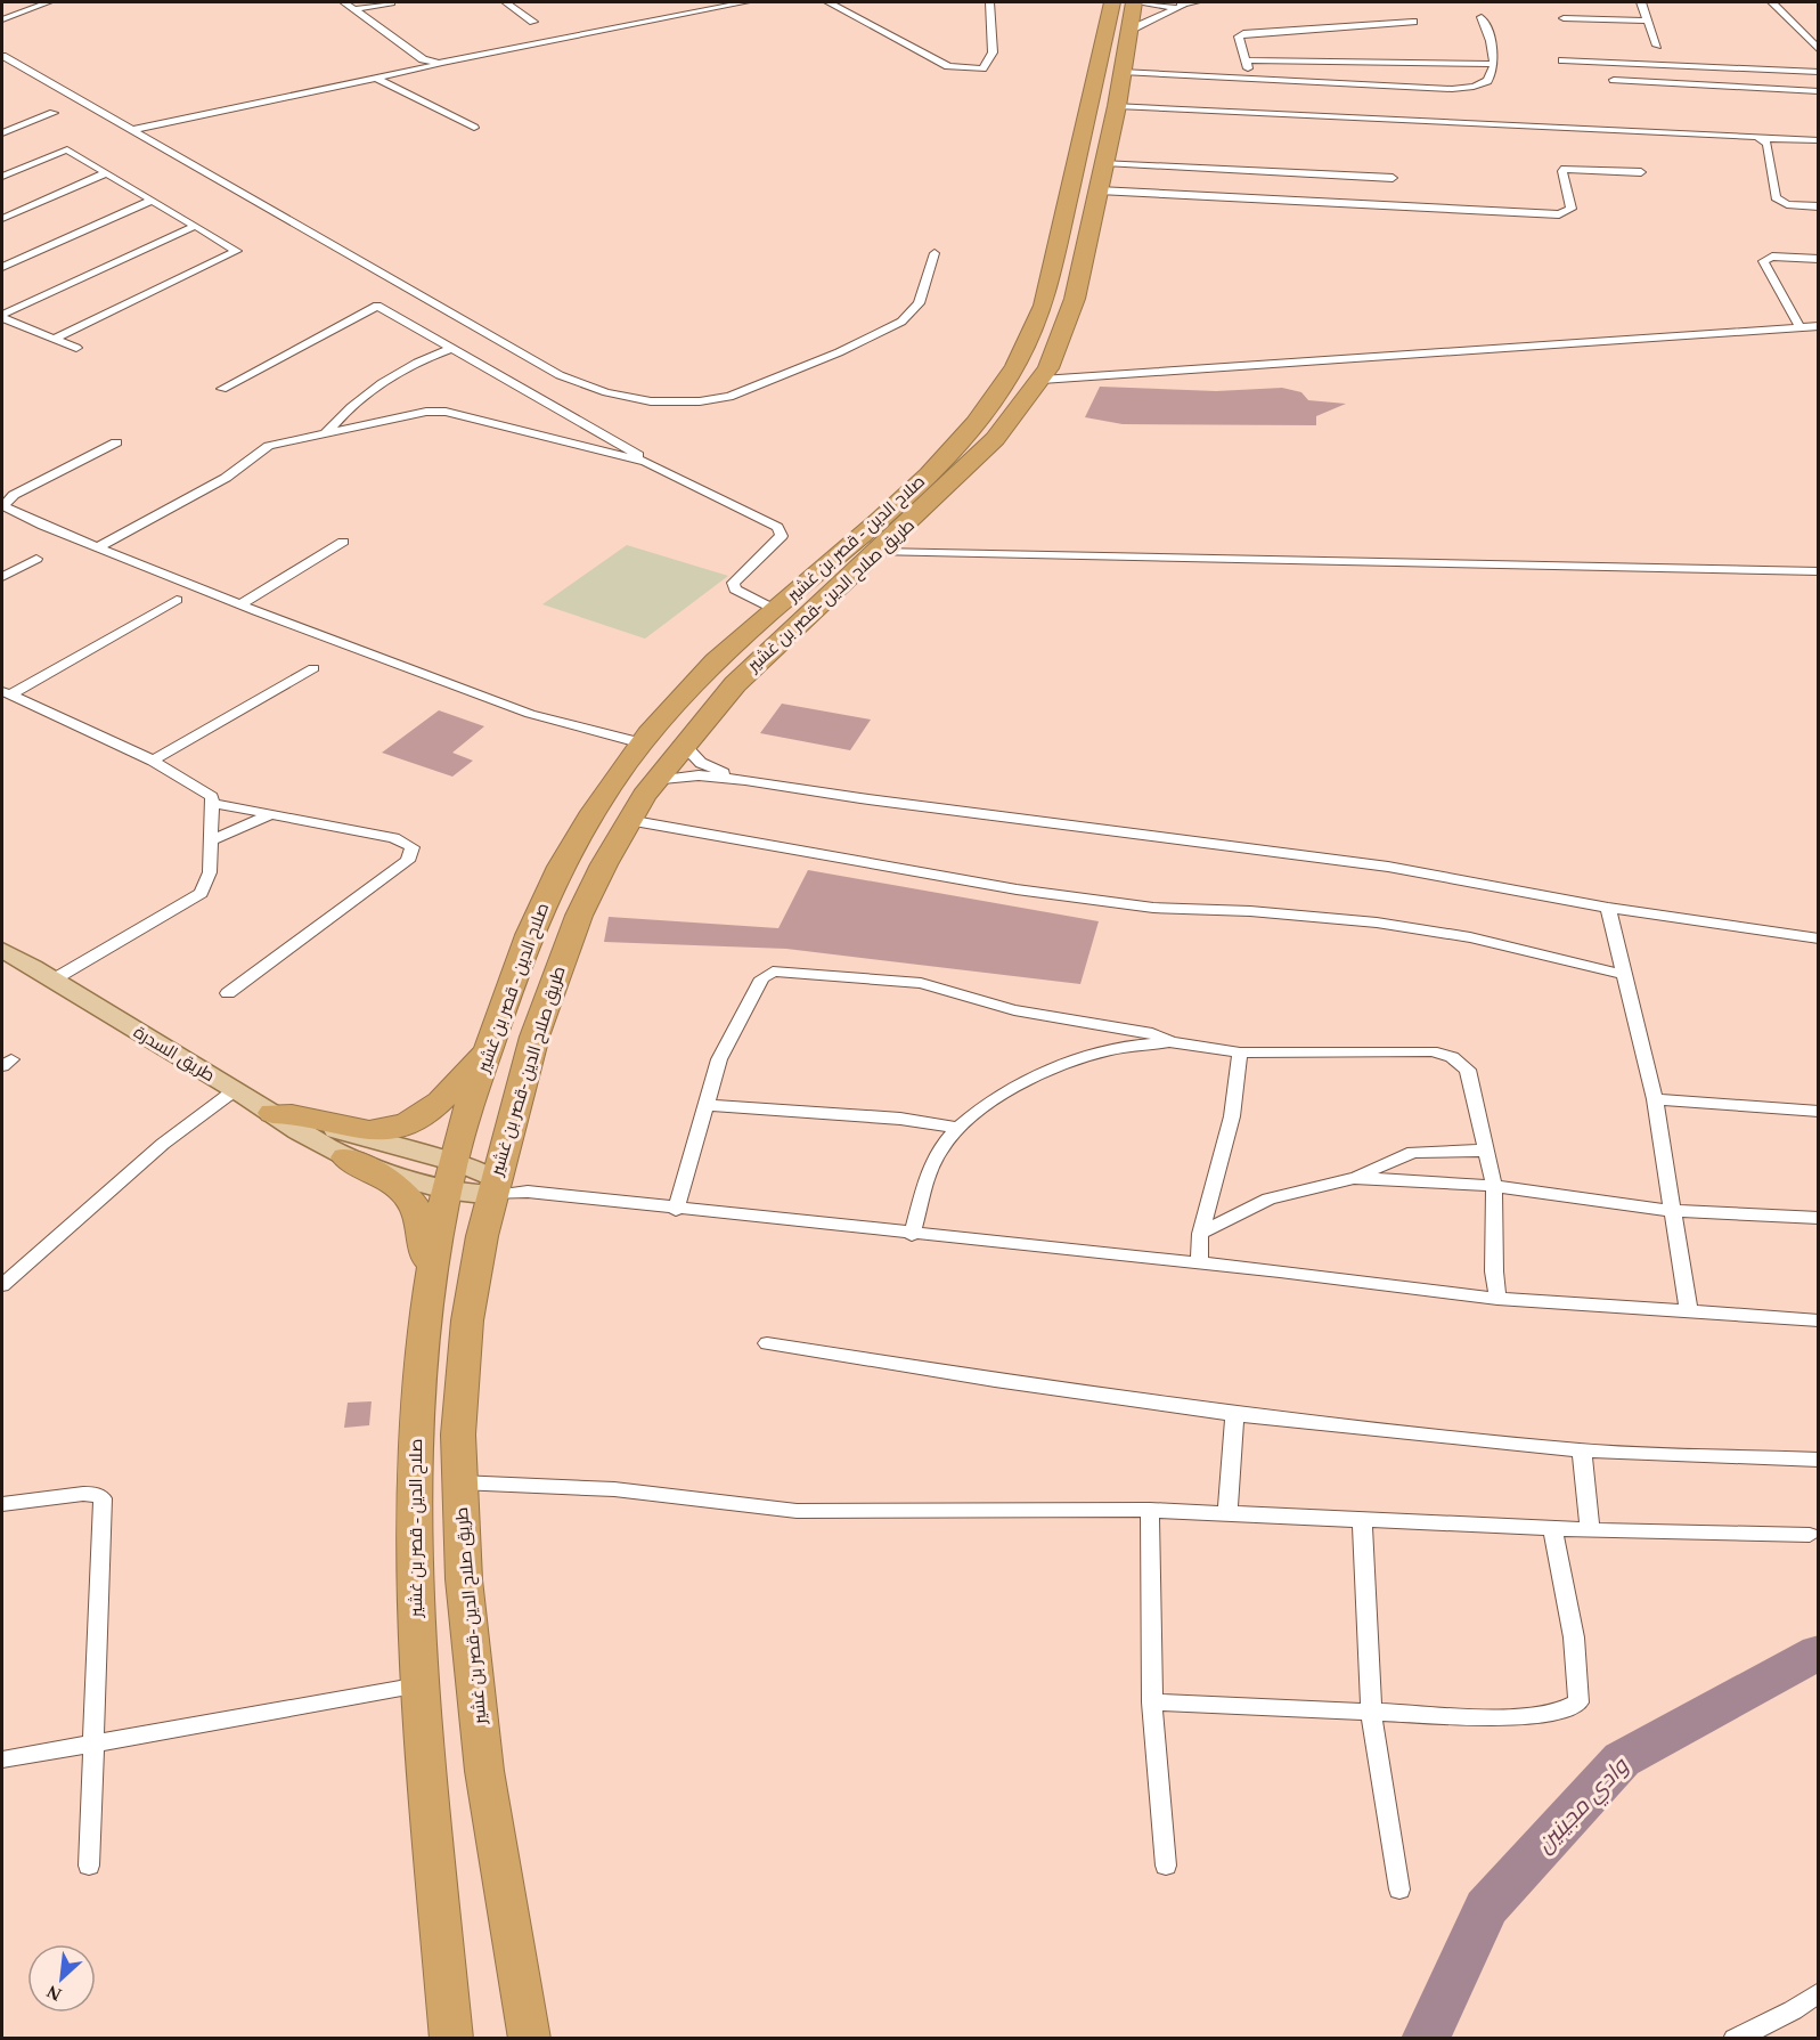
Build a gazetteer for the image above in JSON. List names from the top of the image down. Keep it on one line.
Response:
{"streets":{"highway":["صلاح الدين - قصر بن غشير","طريق صلاح الدين -قصر بن غشير"],"main road":["طريق السدرة"]},"crossings":[["صلاح الدين - قصر بن غشير","طريق السدرة"]],"water":["وادي مجينين"],"north":"bottom left"}
